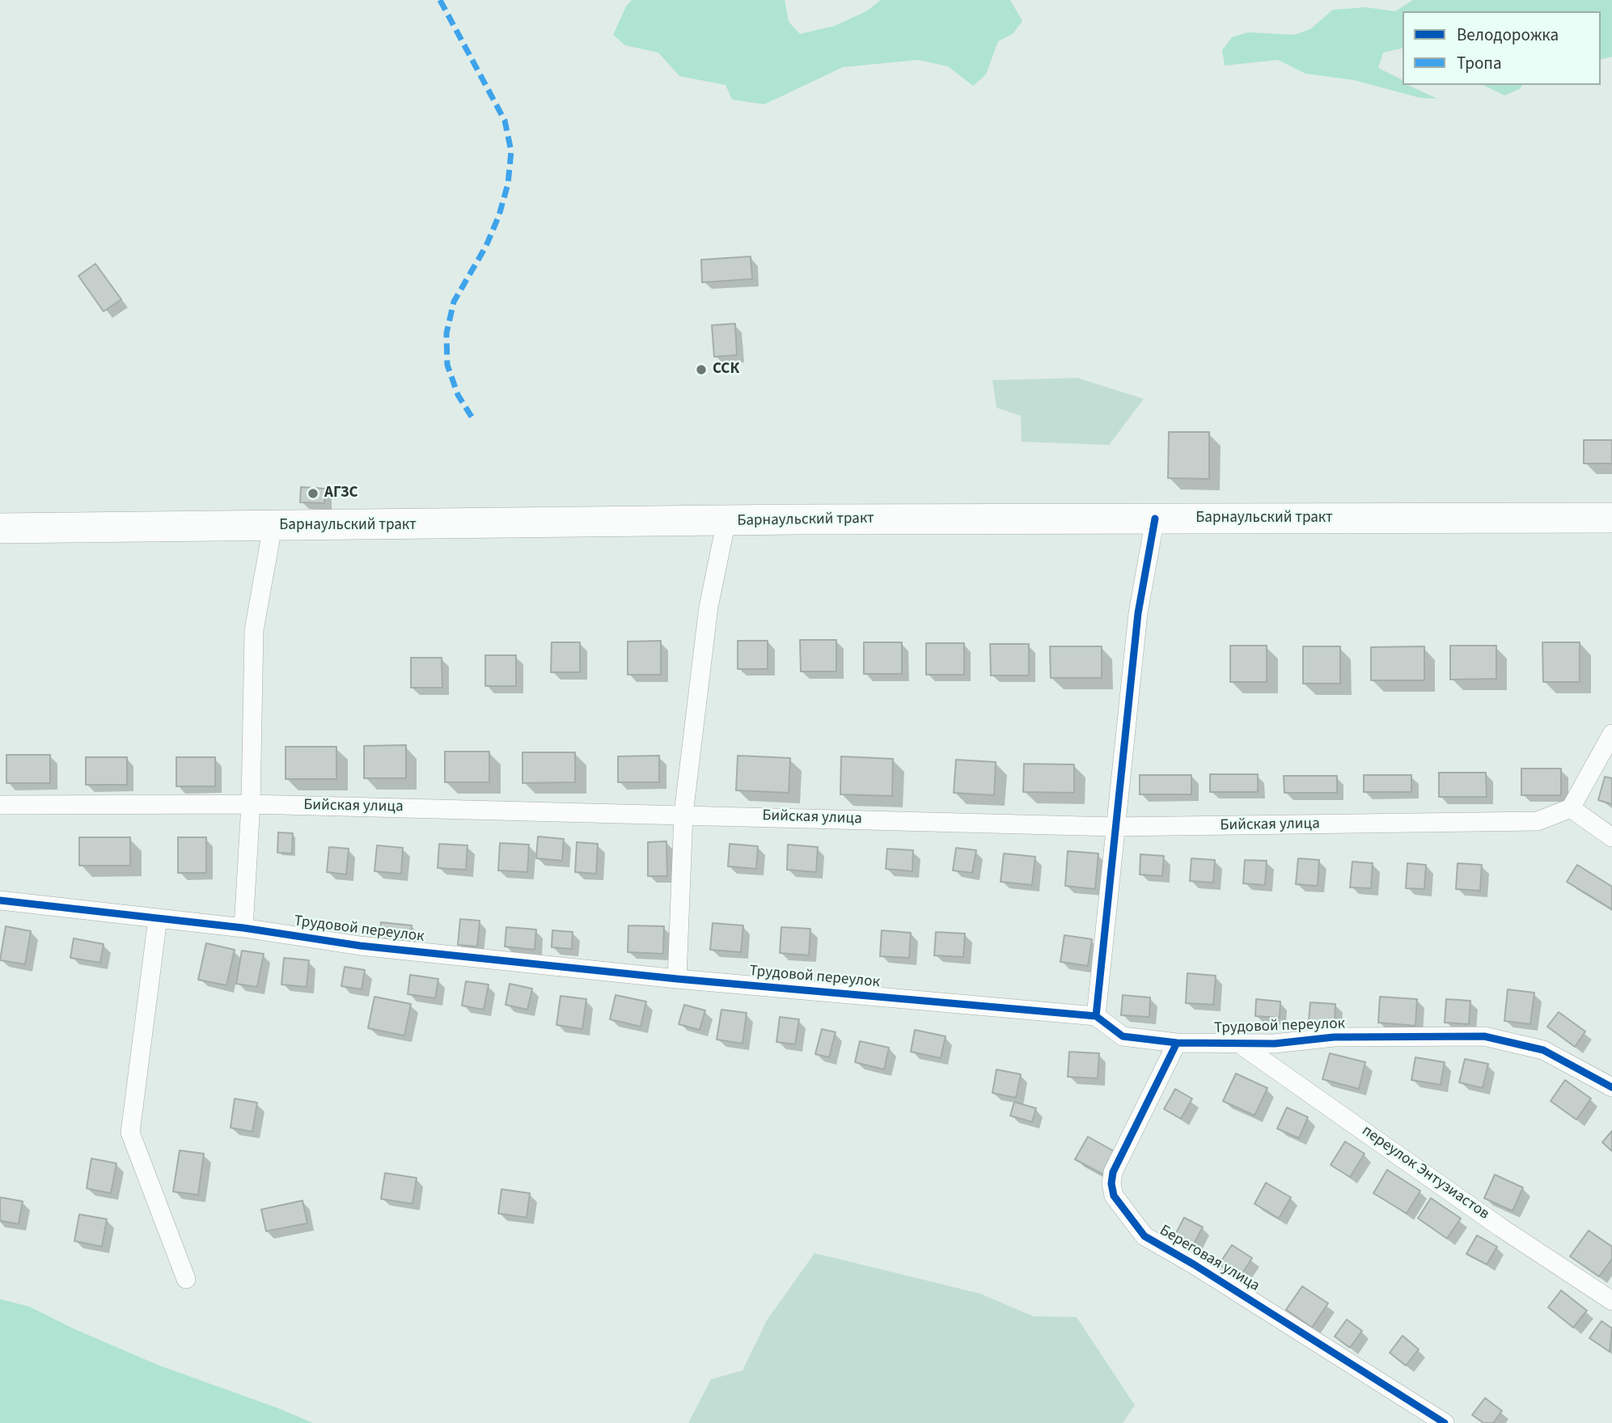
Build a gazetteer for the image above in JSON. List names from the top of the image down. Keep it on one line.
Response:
{"streets":{"main road":["Барнаульский тракт"],"street":["Бийская улица","Трудовой переулок","переулок Энтузиастов","Береговая улица"]},"crossings":[["Трудовой переулок","переулок Энтузиастов"],["Трудовой переулок","Береговая улица"]],"places":["ССК","АГЗС"],"legend":["Велодорожка","Тропа"]}
